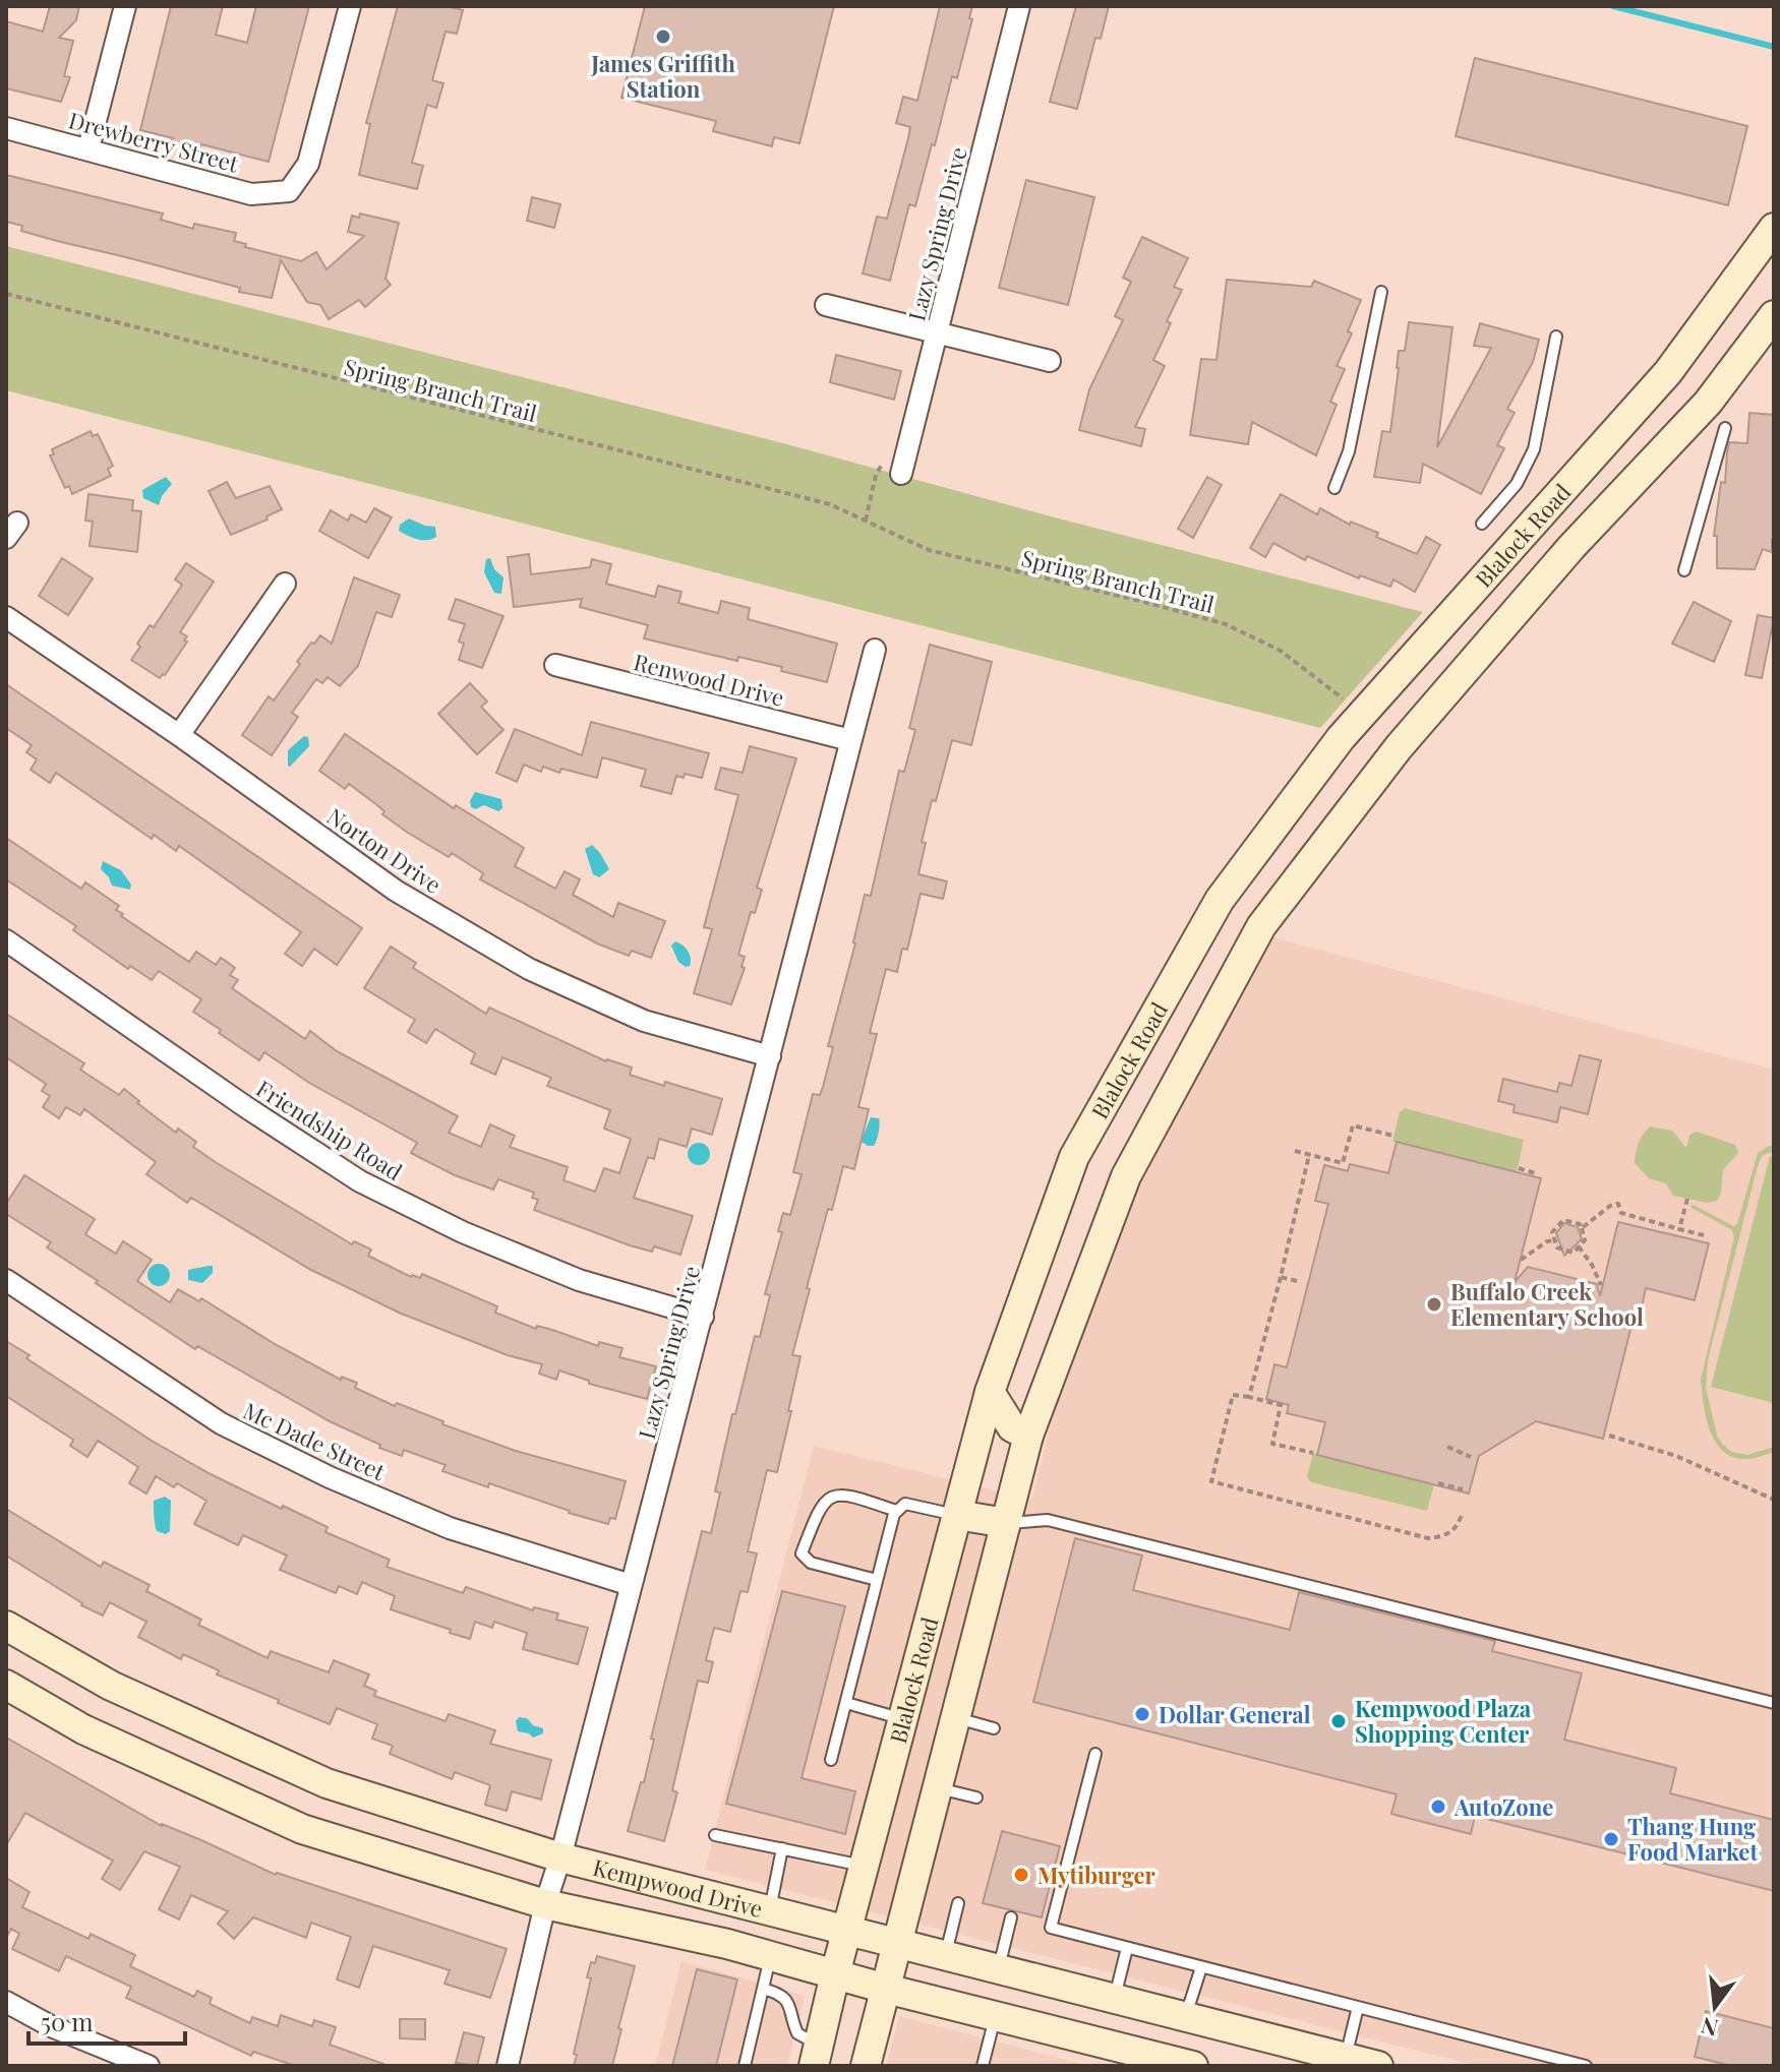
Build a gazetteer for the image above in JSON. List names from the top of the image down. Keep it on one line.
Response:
{"streets":{"main road":["Blalock Road","Kempwood Drive"],"street":["Drewberry Street","Lazy Spring Drive","Renwood Drive","Norton Drive","Friendship Road","Mc Dade Street"],"path":["Spring Branch Trail"]},"crossings":[["Lazy Spring Drive","Renwood Drive"],["Lazy Spring Drive","Norton Drive"],["Lazy Spring Drive","Friendship Road"],["Lazy Spring Drive","Mc Dade Street"],["Lazy Spring Drive","Kempwood Drive"],["Blalock Road","Kempwood Drive"]],"places":["James Griffith Station","Buffalo Creek Elementary School","Dollar General","Kempwood Plaza Shopping Center","AutoZone","Thang Hung Food Market","Mytiburger"],"scale_bar":"50 m","north":"bottom"}
